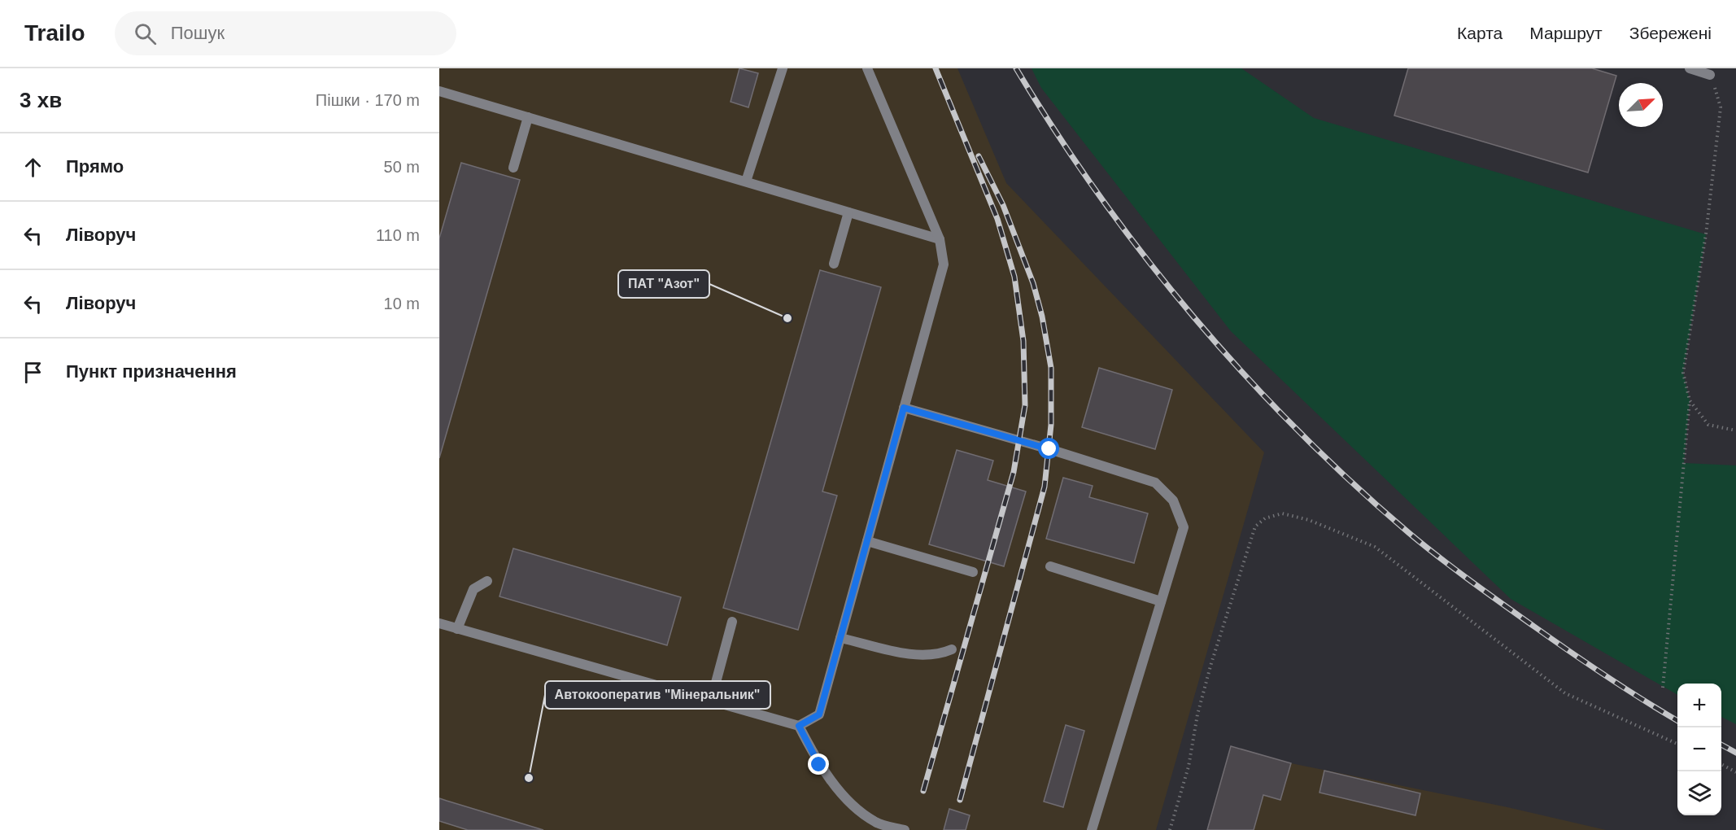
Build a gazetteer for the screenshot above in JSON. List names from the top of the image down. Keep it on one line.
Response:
{"places":["ПАТ \"Азот\"","Автокооператив \"Мінеральник\""],"north":"top right","page":{"header":"Trailo","search":"Пошук","nav":["Карта","Маршрут","Збережені"],"heading":["3 хв","Пішки · 170 m"],"list":[["Прямо","50 m"],["Ліворуч","110 m"],["Ліворуч","10 m"],"Пункт призначення"],"map_buttons":["+","−"]}}
